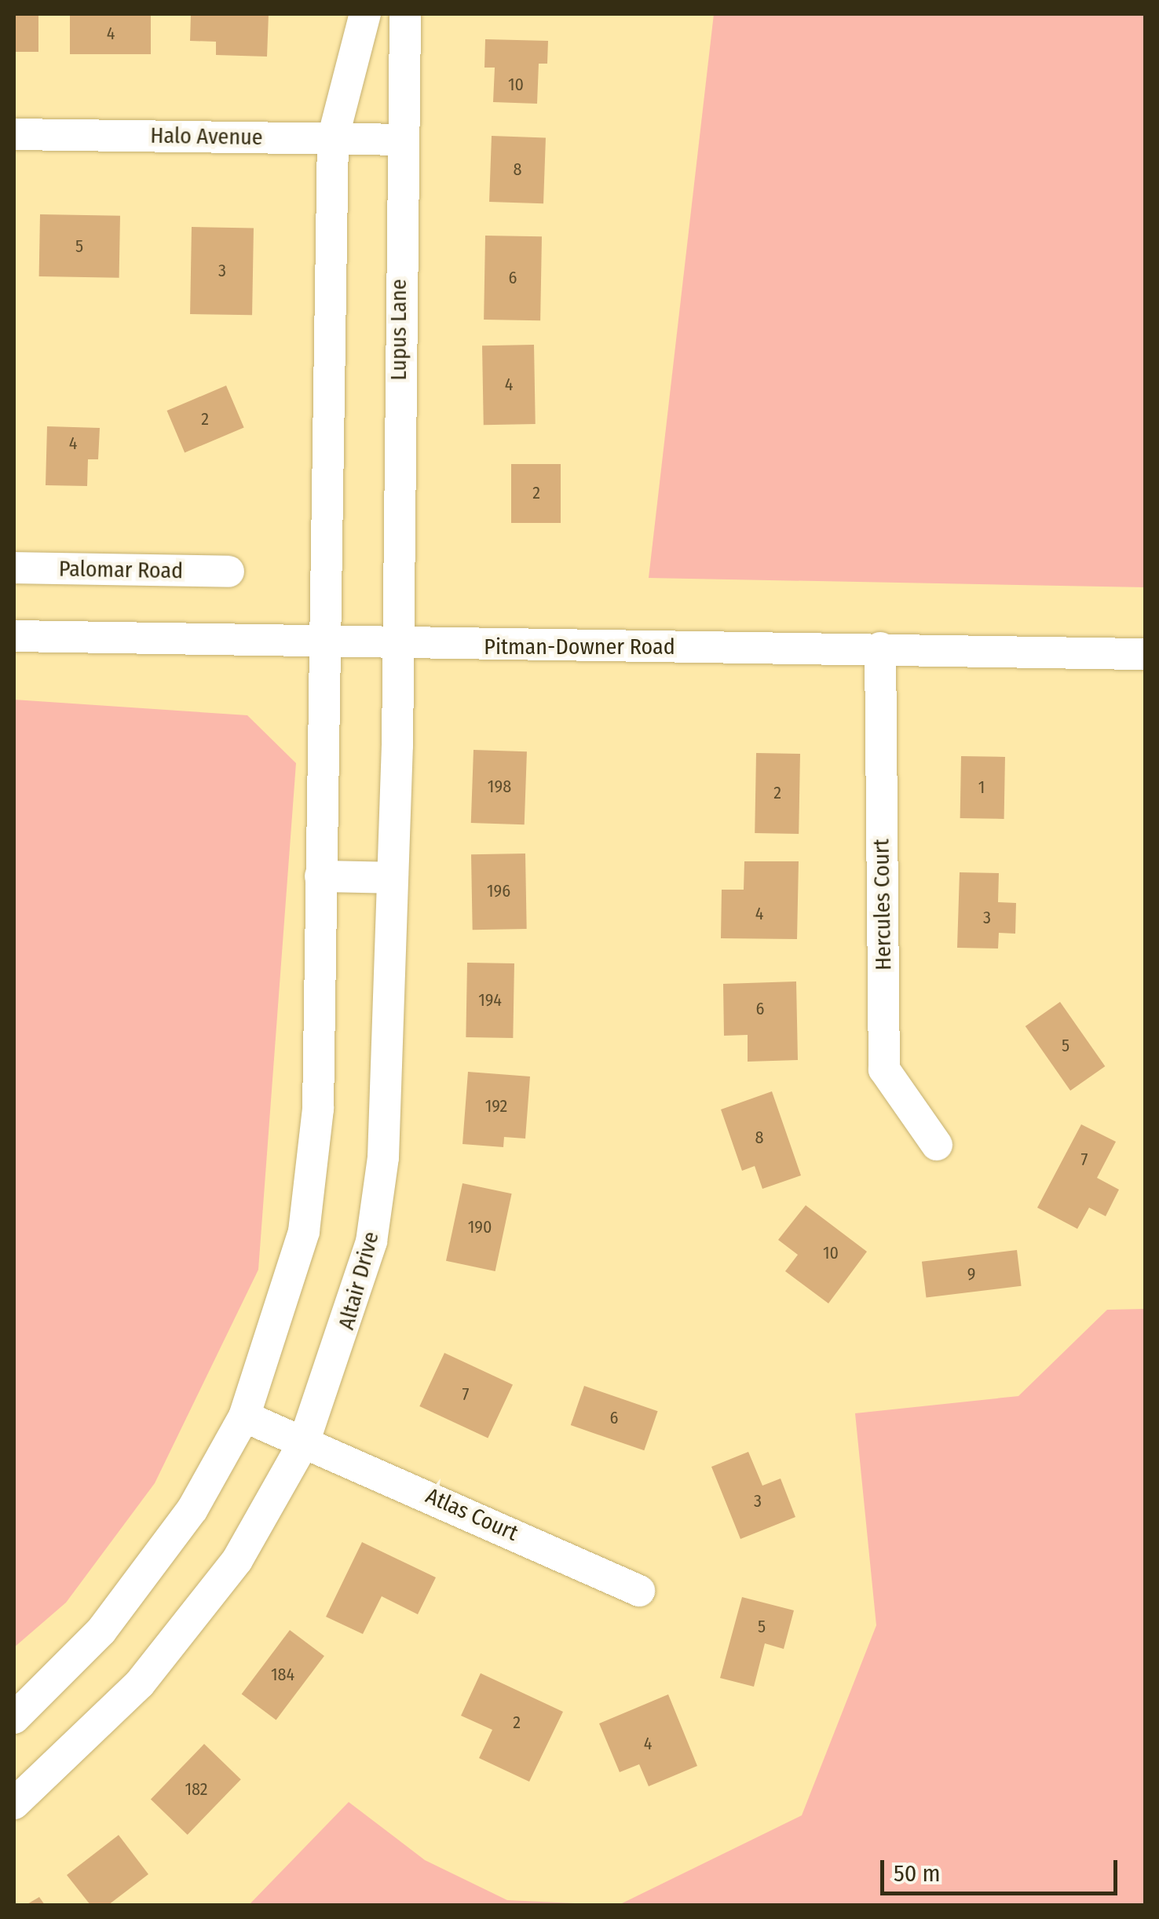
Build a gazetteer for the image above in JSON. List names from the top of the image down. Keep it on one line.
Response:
{"streets":{"street":["Halo Avenue","Lupus Lane","Palomar Road","Pitman-Downer Road","Hercules Court","Altair Drive","Atlas Court"]},"crossings":[["Halo Avenue","Lupus Lane"],["Lupus Lane","Pitman-Downer Road"],["Lupus Lane","Altair Drive"],["Pitman-Downer Road","Hercules Court"],["Pitman-Downer Road","Altair Drive"],["Altair Drive","Atlas Court"]],"house_numbers":["4","10","8","5","3","6","4","2","4","2","198","1","2","196","4","3","194","6","5","192","8","7","190","10","9","7","6","3","5","184","2","4","182"],"scale_bar":"50 m"}
